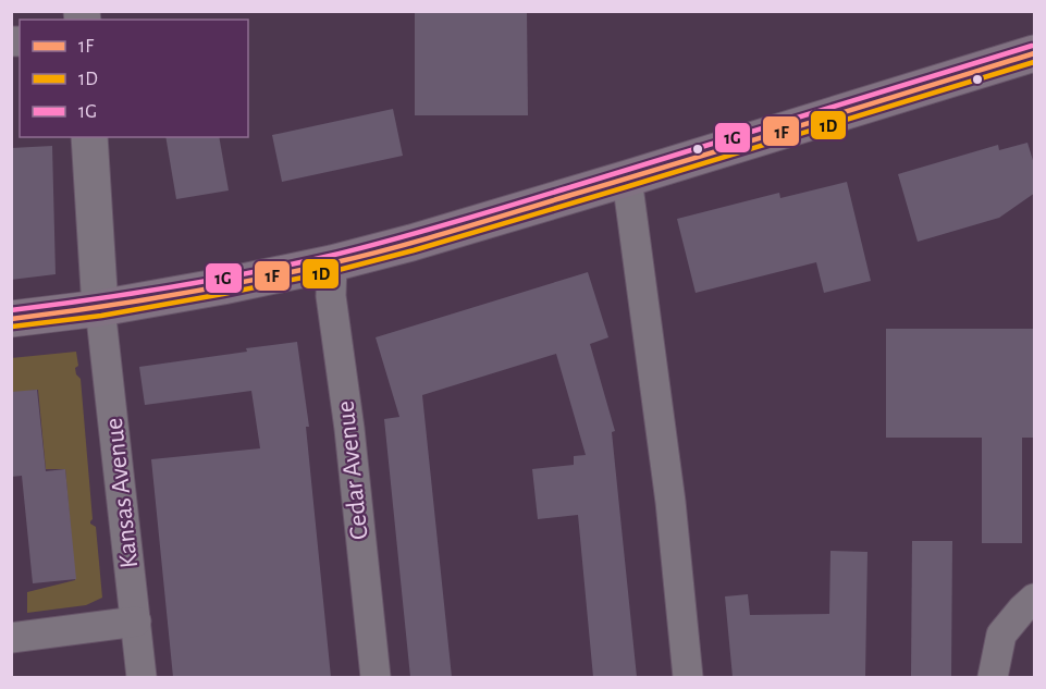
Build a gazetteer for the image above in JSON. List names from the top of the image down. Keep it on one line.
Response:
{"streets":{"street":["Cedar Avenue","Kansas Avenue"]},"lines":["transit line 1G","transit line 1F","transit line 1D"],"legend":["1F","1D","1G"]}
